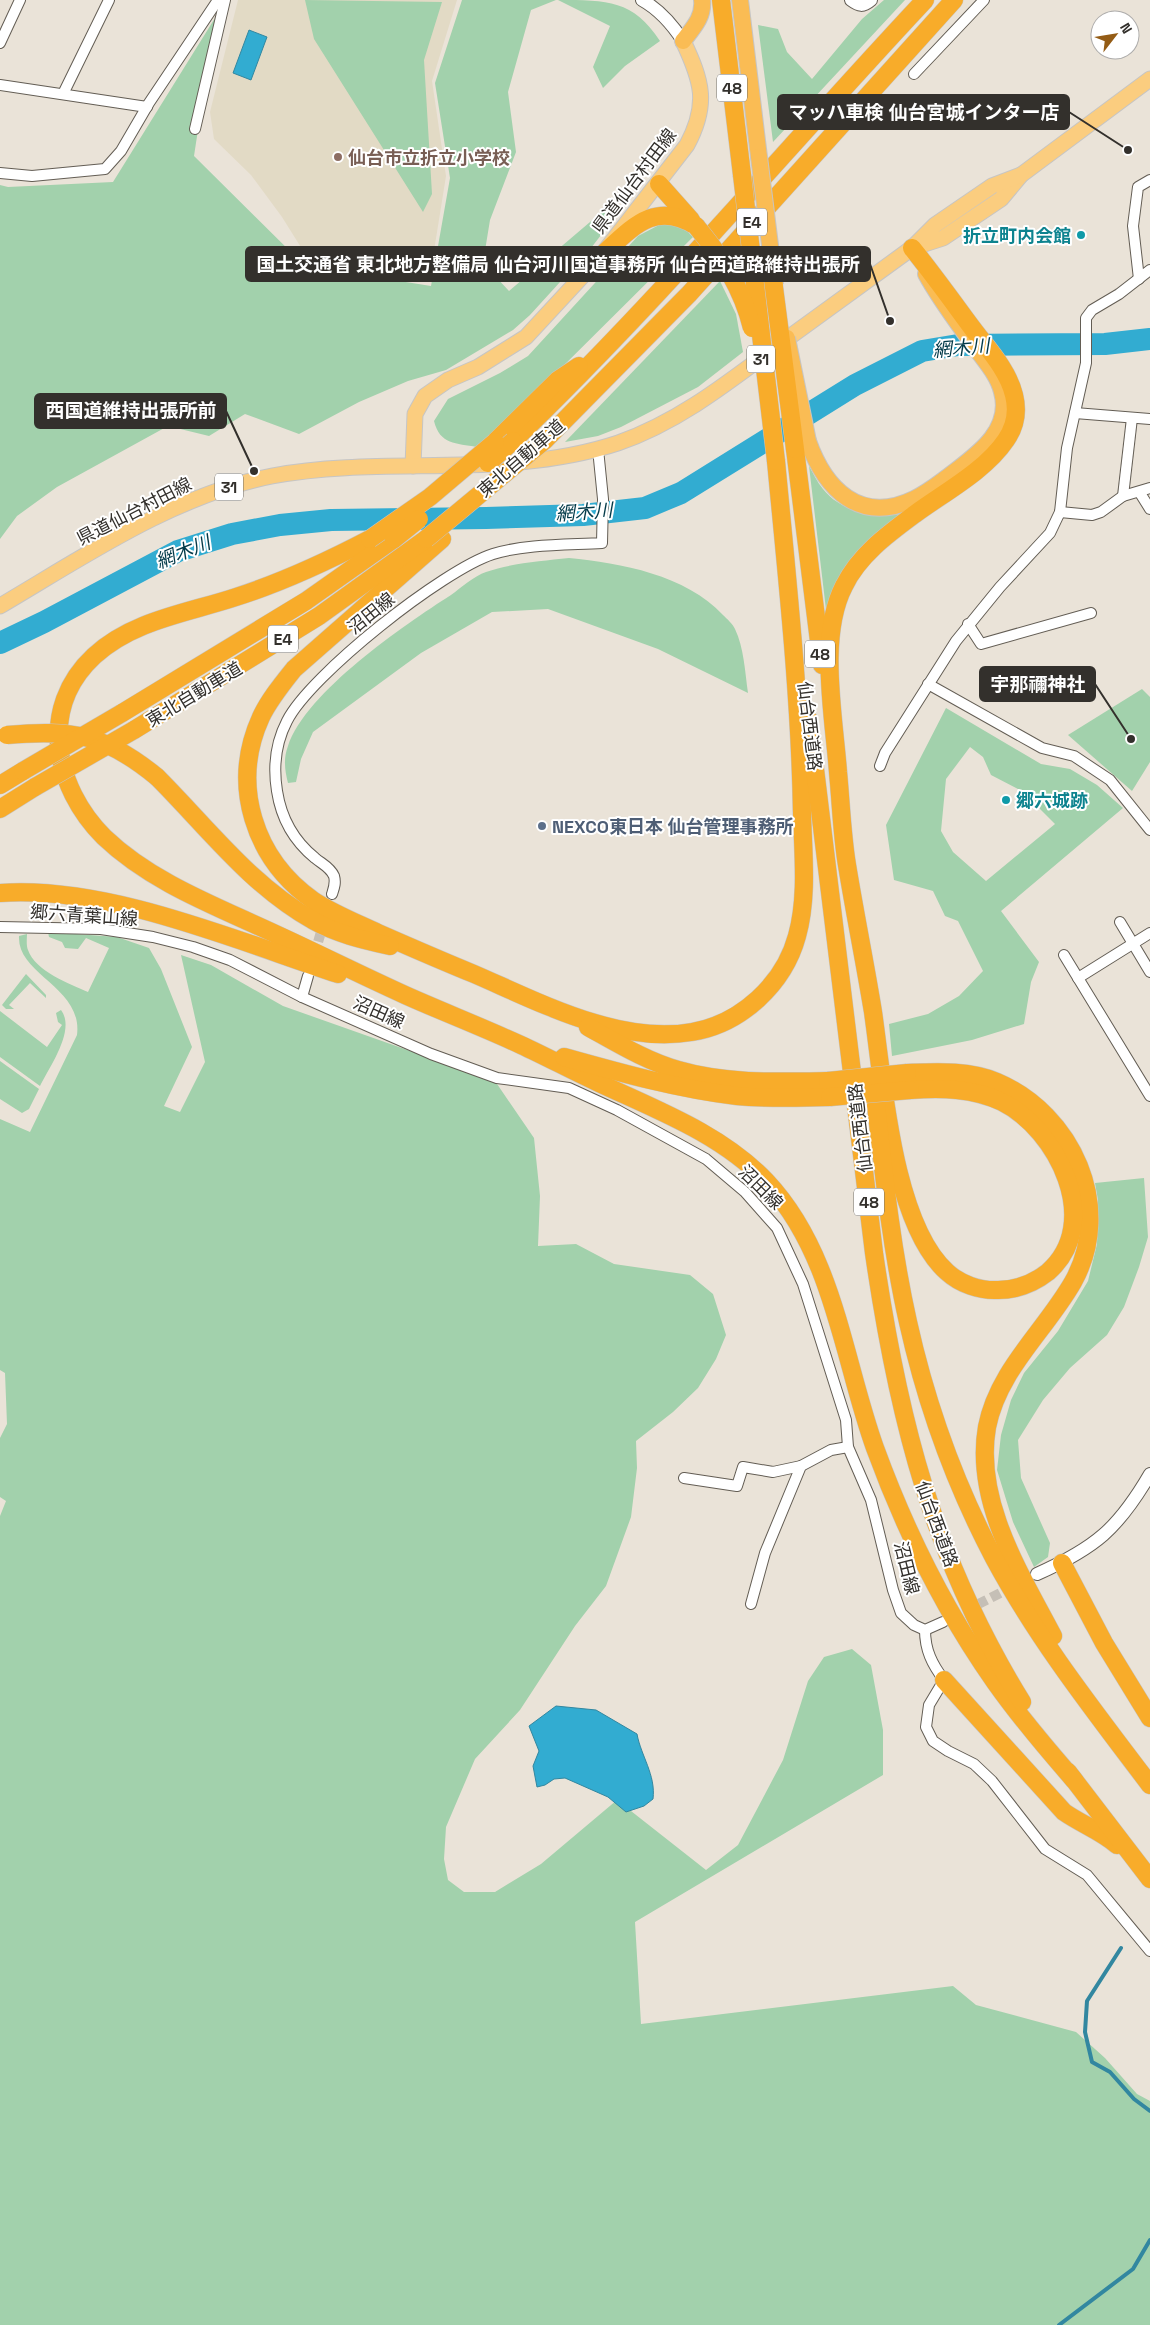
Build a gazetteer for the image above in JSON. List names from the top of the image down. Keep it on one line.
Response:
{"streets":{"highway":["48","E4","東北自動車道","仙台西道路"],"main road":["県道仙台村田線","31"],"street":["沼田線","郷六青葉山線"]},"crossings":[["48","仙台西道路"],["県道仙台村田線","沼田線"],["沼田線","郷六青葉山線"]],"water":["網木川"],"places":["マッハ車検 仙台宮城インター店","仙台市立折立小学校","折立町内会館","国土交通省 東北地方整備局 仙台河川国道事務所 仙台西道路維持出張所","西国道維持出張所前","宇那禰神社","郷六城跡","NEXCO東日本 仙台管理事務所"],"north":"top right"}
